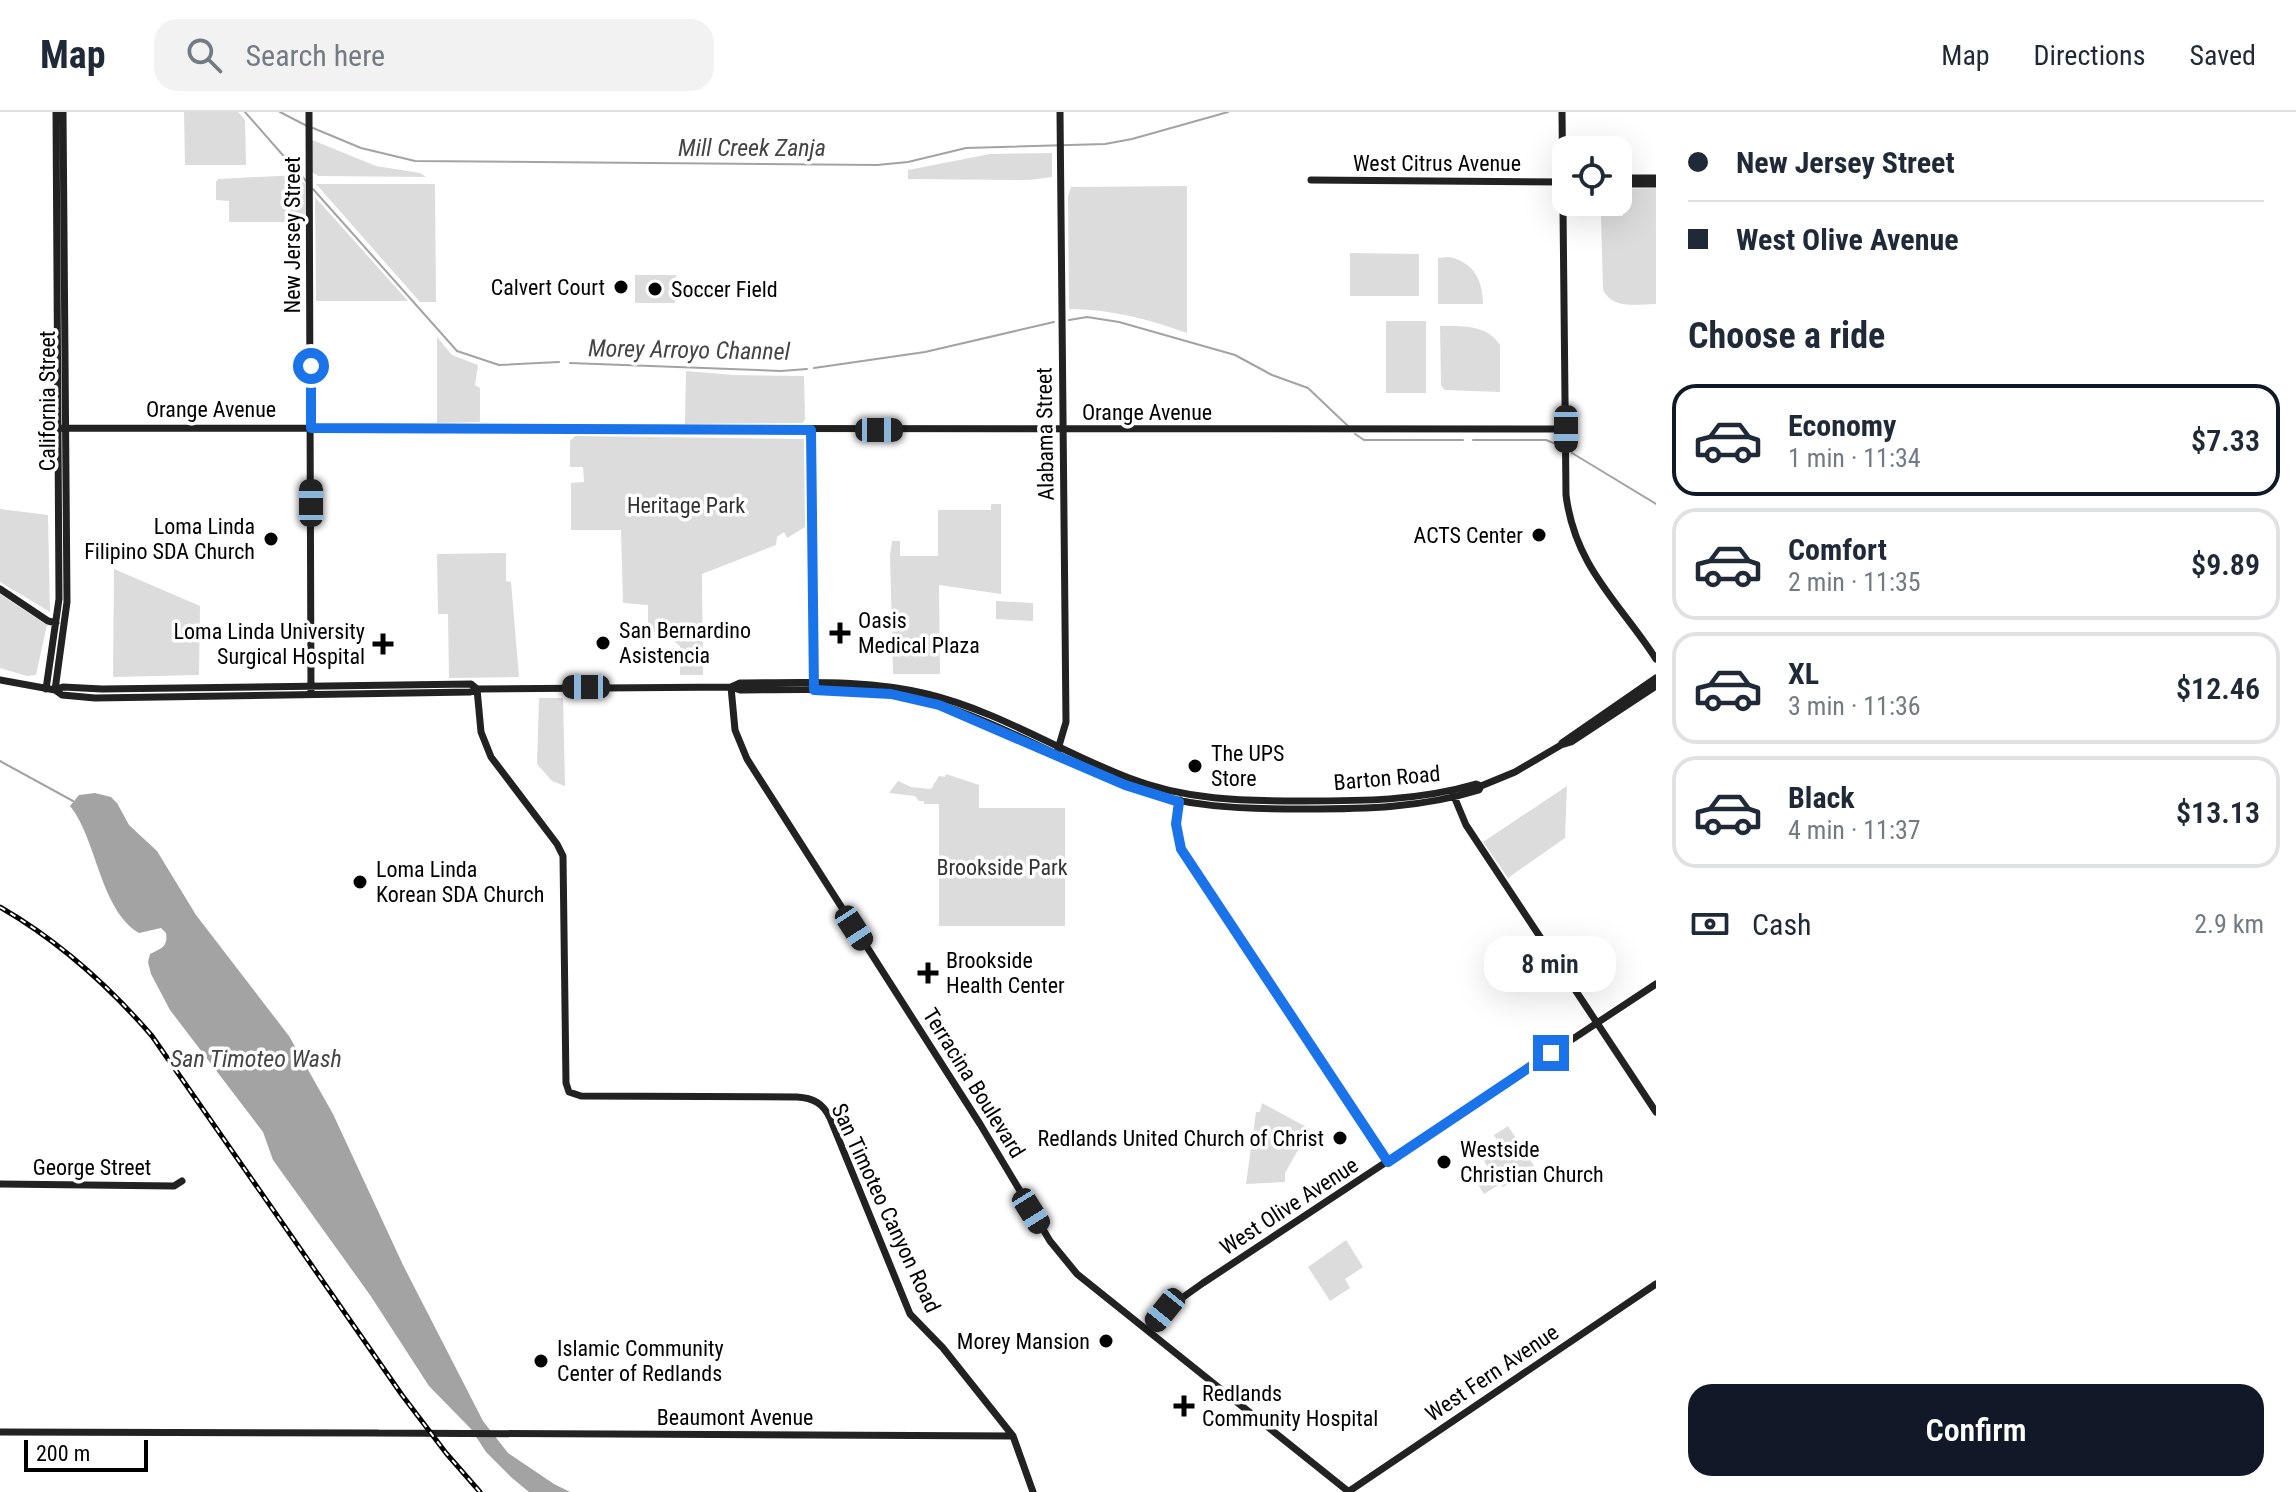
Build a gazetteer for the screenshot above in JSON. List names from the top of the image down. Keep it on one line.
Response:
{"streets":{"main road":["West Citrus Avenue","New Jersey Street","California Street","Orange Avenue","Alabama Street","Barton Road","Terracina Boulevard","George Street","West Olive Avenue","San Timoteo Canyon Road","West Fern Avenue","Beaumont Avenue"]},"crossings":[["New Jersey Street","Orange Avenue"],["New Jersey Street","Barton Road"],["California Street","Orange Avenue"],["California Street","Barton Road"],["Orange Avenue","Alabama Street"],["Alabama Street","Barton Road"],["Barton Road","Terracina Boulevard"],["Barton Road","San Timoteo Canyon Road"],["Terracina Boulevard","West Olive Avenue"],["Terracina Boulevard","West Fern Avenue"],["San Timoteo Canyon Road","Beaumont Avenue"]],"water":["Mill Creek Zanja","Morey Arroyo Channel","San Timoteo Wash"],"parks":["Heritage Park","Brookside Park"],"places":{"other":["Calvert Court","Soccer Field","ACTS Center","Loma Linda Filipino SDA Church","San Bernardino Asistencia","The UPS Store","Loma Linda Korean SDA Church","Redlands United Church of Christ","Westside Christian Church","Morey Mansion","Islamic Community Center of Redlands"],"health":["Oasis Medical Plaza","Loma Linda University Surgical Hospital","Brookside Health Center","Redlands Community Hospital"]},"scale_bar":"200 m","page":{"header":"Map","search":"Search here","nav":["Map","Directions","Saved"],"banner":["New Jersey Street","West Olive Avenue"],"heading":"Choose a ride","list":[{"name":"Economy","note":"1 min · 11:34","value":"$7.33"},{"name":"Comfort","note":"2 min · 11:35","value":"$9.89"},{"name":"XL","note":"3 min · 11:36","value":"$12.46"},{"name":"Black","note":"4 min · 11:37","value":"$13.13"}],"pay":["Cash","2.9 km"],"bubble":"8 min","buttons":"Confirm","scale":"200 m"}}
